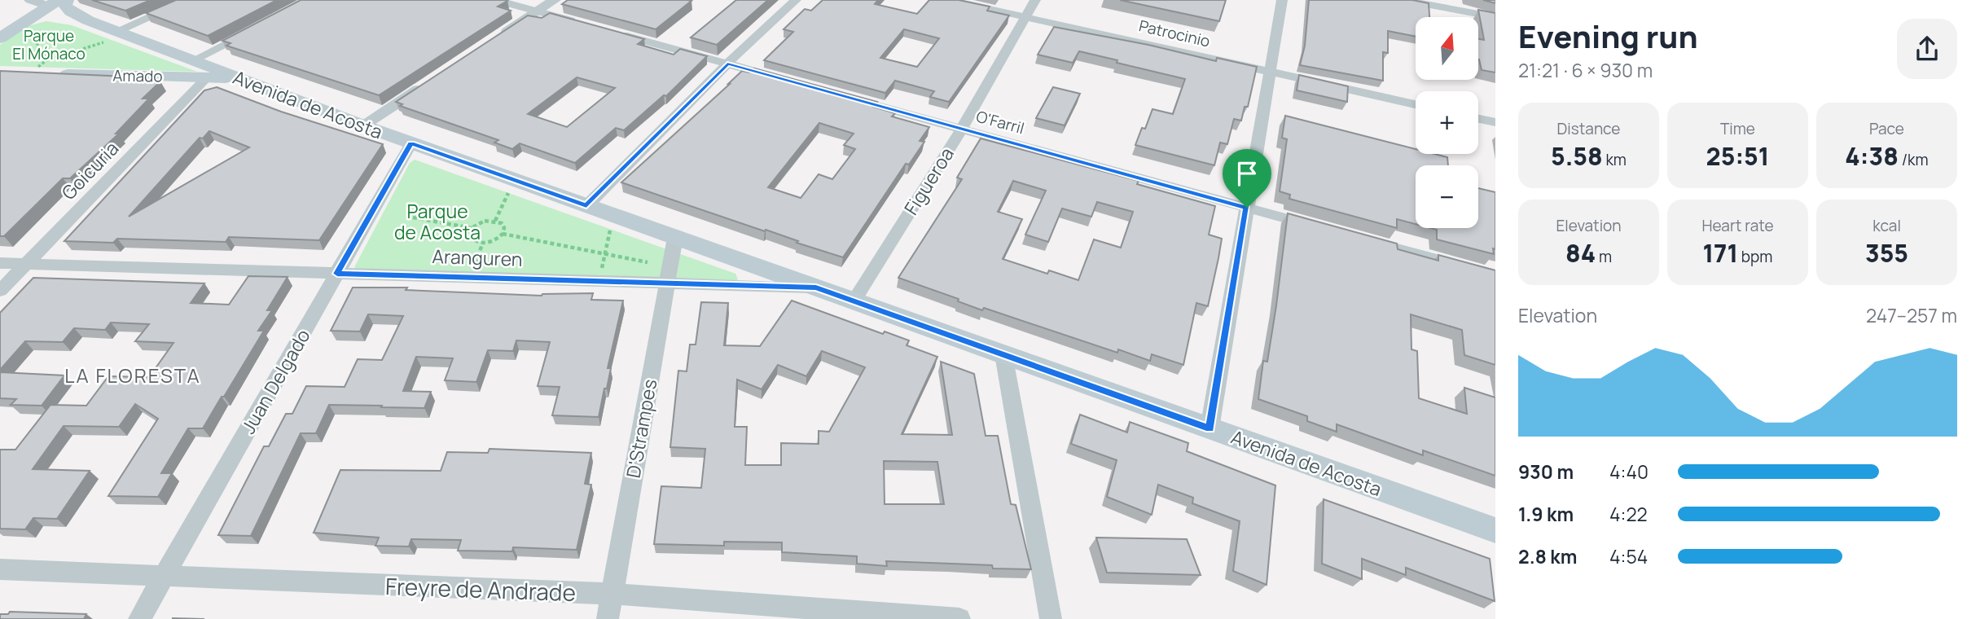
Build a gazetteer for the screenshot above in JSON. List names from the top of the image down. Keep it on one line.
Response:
{"streets":{"main road":["Amado","Avenida de Acosta"],"street":["Patrocinio","O'Farril","Goicuria","Figueroa","Aranguren","Juan Delgado","D'Strampes","Freyre de Andrade"]},"crossings":[["Patrocinio","Figueroa"],["Amado","Avenida de Acosta"],["Amado","Goicuria"],["Avenida de Acosta","Figueroa"],["Avenida de Acosta","Aranguren"],["Avenida de Acosta","Juan Delgado"],["Avenida de Acosta","D'Strampes"],["O'Farril","Figueroa"],["Goicuria","Aranguren"],["Aranguren","Juan Delgado"],["Aranguren","D'Strampes"],["Juan Delgado","Freyre de Andrade"],["D'Strampes","Freyre de Andrade"]],"districts":["LA FLORESTA"],"parks":["Parque El Mónaco","Parque de Acosta"],"north":"top","page":{"heading":["Evening run","21:21 · 6 × 930 m"],"map_buttons":["+","−"],"stats":[["Distance","5.58 km"],["Time","25:51"],["Pace","4:38 /km"],["Elevation","84 m"],["Heart rate","171 bpm"],["kcal","355"]],"chart":["Elevation","247–257 m"],"list":[{"name":"930 m","note":"4:40"},{"name":"1.9 km","note":"4:22"},{"name":"2.8 km","note":"4:54"}]}}
